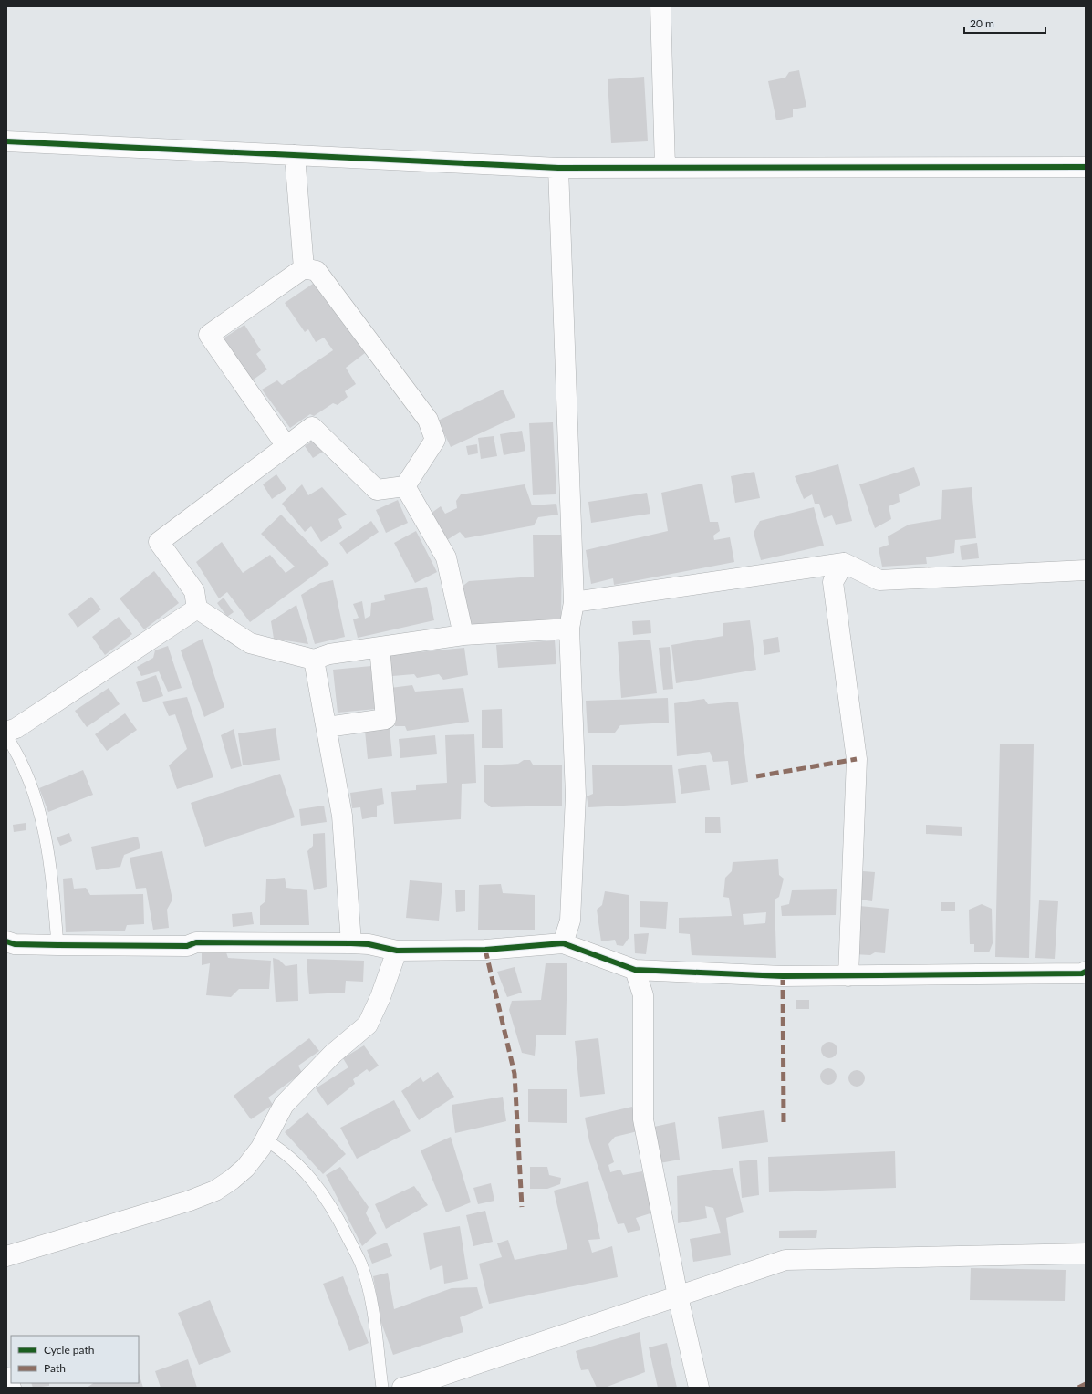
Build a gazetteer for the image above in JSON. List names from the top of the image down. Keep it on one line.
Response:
{"legend":["Cycle path","Path"],"scale_bar":"20 m"}
